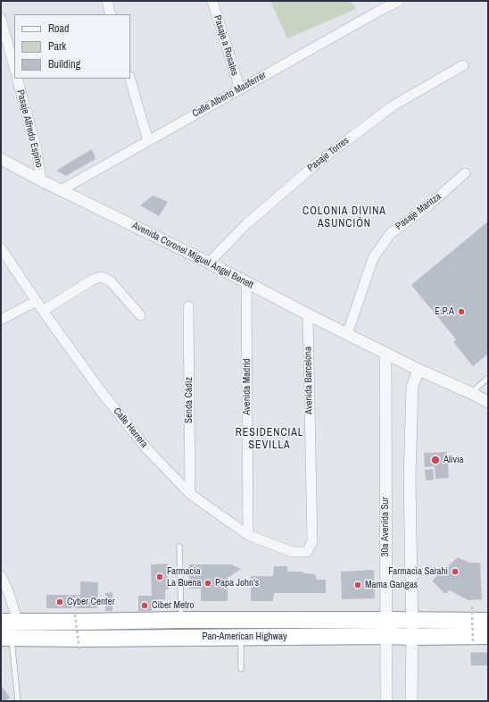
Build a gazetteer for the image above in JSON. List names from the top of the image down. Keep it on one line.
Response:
{"streets":{"highway":["Pan-American Highway"],"street":["Pasaje a Rosales","Calle Alberto Masferrer","Pasaje Alfredo Espino","Pasaje Torres","Pasaje Maritza","Avenida Coronel Miguel Ángel Benett","Avenida Barcelona","Avenida Madrid","Senda Cádiz","Calle Herrera","30a Avenida Sur"]},"crossings":[["Pasaje a Rosales","Calle Alberto Masferrer"],["Calle Alberto Masferrer","Avenida Coronel Miguel Ángel Benett"],["Pasaje Alfredo Espino","Avenida Coronel Miguel Ángel Benett"],["Pasaje Torres","Avenida Coronel Miguel Ángel Benett"],["Pasaje Maritza","Avenida Coronel Miguel Ángel Benett"],["Avenida Coronel Miguel Ángel Benett","Avenida Barcelona"],["Avenida Coronel Miguel Ángel Benett","Avenida Madrid"],["Avenida Coronel Miguel Ángel Benett","30a Avenida Sur"],["Avenida Barcelona","Calle Herrera"],["Avenida Madrid","Calle Herrera"],["Senda Cádiz","Calle Herrera"],["30a Avenida Sur","Pan-American Highway"]],"districts":["COLONIA DIVINA ASUNCIÓN","RESIDENCIAL SEVILLA"],"places":["E.P.A","Alivia","Farmacia Sarahi","Farmacia La Buena","Papa John's","Mama Gangas","Cyber Center","Ciber Metro"],"legend":["Road","Park","Building"]}
